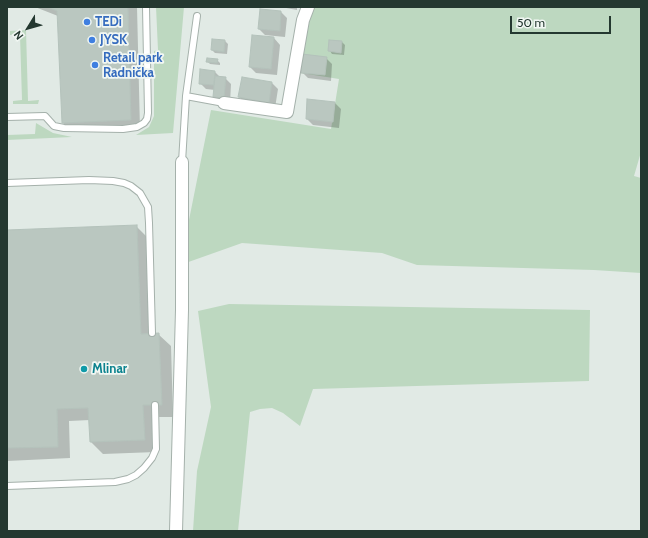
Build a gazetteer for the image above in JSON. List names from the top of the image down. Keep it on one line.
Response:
{"places":["TEDi","JYSK","Retail park Radnička","Mlinar"],"scale_bar":"50 m","north":"bottom left"}
